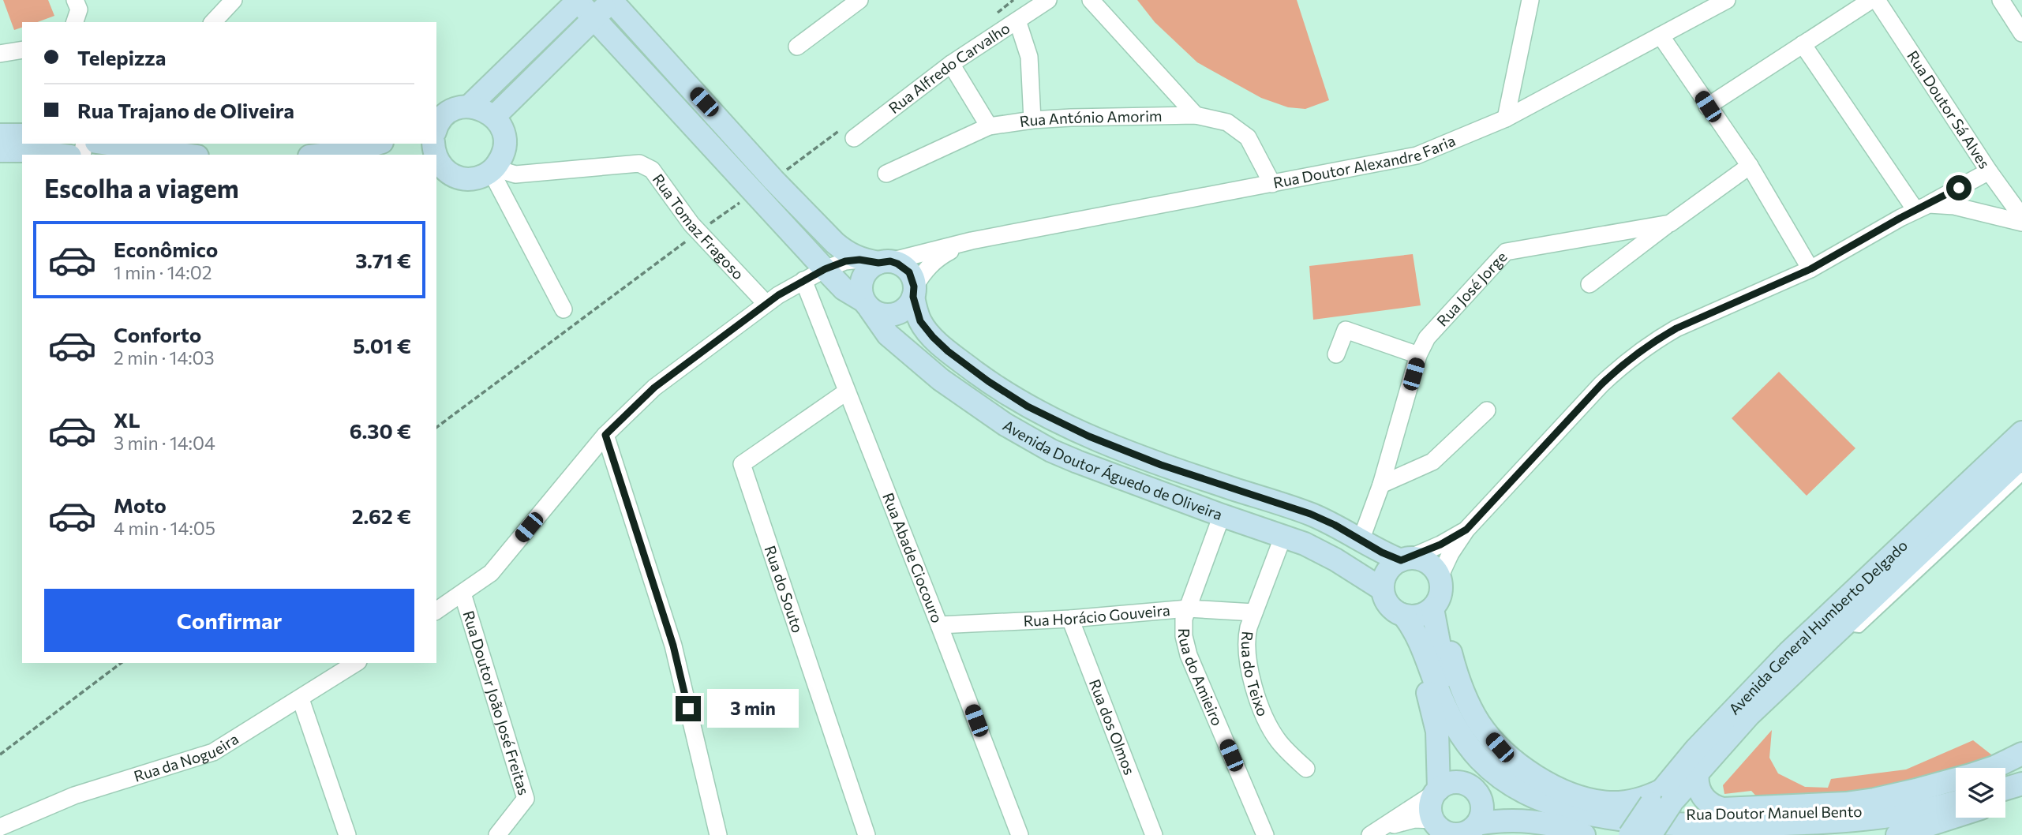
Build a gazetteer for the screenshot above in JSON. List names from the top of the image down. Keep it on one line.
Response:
{"streets":{"street":["Rua Alfredo Carvalho","Rua Doutor Sá Alves","Rua António Amorim","Rua Doutor Alexandre Faria","Rua Tomaz Fragoso","Rua José Jorge","Avenida Doutor Águedo de Oliveira","Rua Abade Ciocouro","Rua do Souto","Rua Horácio Gouveira","Avenida General Humberto Delgado","Rua do Teixo","Rua do Amieiro","Rua Doutor João José Freitas","Rua dos Olmos","Rua da Nogueira","Rua Doutor Manuel Bento"]},"crossings":[["Rua António Amorim","Rua Doutor Alexandre Faria"],["Rua José Jorge","Avenida Doutor Águedo de Oliveira"],["Avenida Doutor Águedo de Oliveira","Rua do Teixo"],["Avenida Doutor Águedo de Oliveira","Rua do Amieiro"],["Avenida Doutor Águedo de Oliveira","Rua Doutor Manuel Bento"],["Rua Abade Ciocouro","Rua do Souto"],["Rua Abade Ciocouro","Rua Horácio Gouveira"],["Rua Horácio Gouveira","Rua do Teixo"],["Rua Horácio Gouveira","Rua do Amieiro"],["Rua Horácio Gouveira","Rua dos Olmos"]],"page":{"banner":["Telepizza","Rua Trajano de Oliveira"],"heading":"Escolha a viagem","list":[{"name":"Econômico","note":"1 min · 14:02","value":"3.71 €"},{"name":"Conforto","note":"2 min · 14:03","value":"5.01 €"},{"name":"XL","note":"3 min · 14:04","value":"6.30 €"},{"name":"Moto","note":"4 min · 14:05","value":"2.62 €"}],"buttons":"Confirmar","bubble":"3 min"}}
